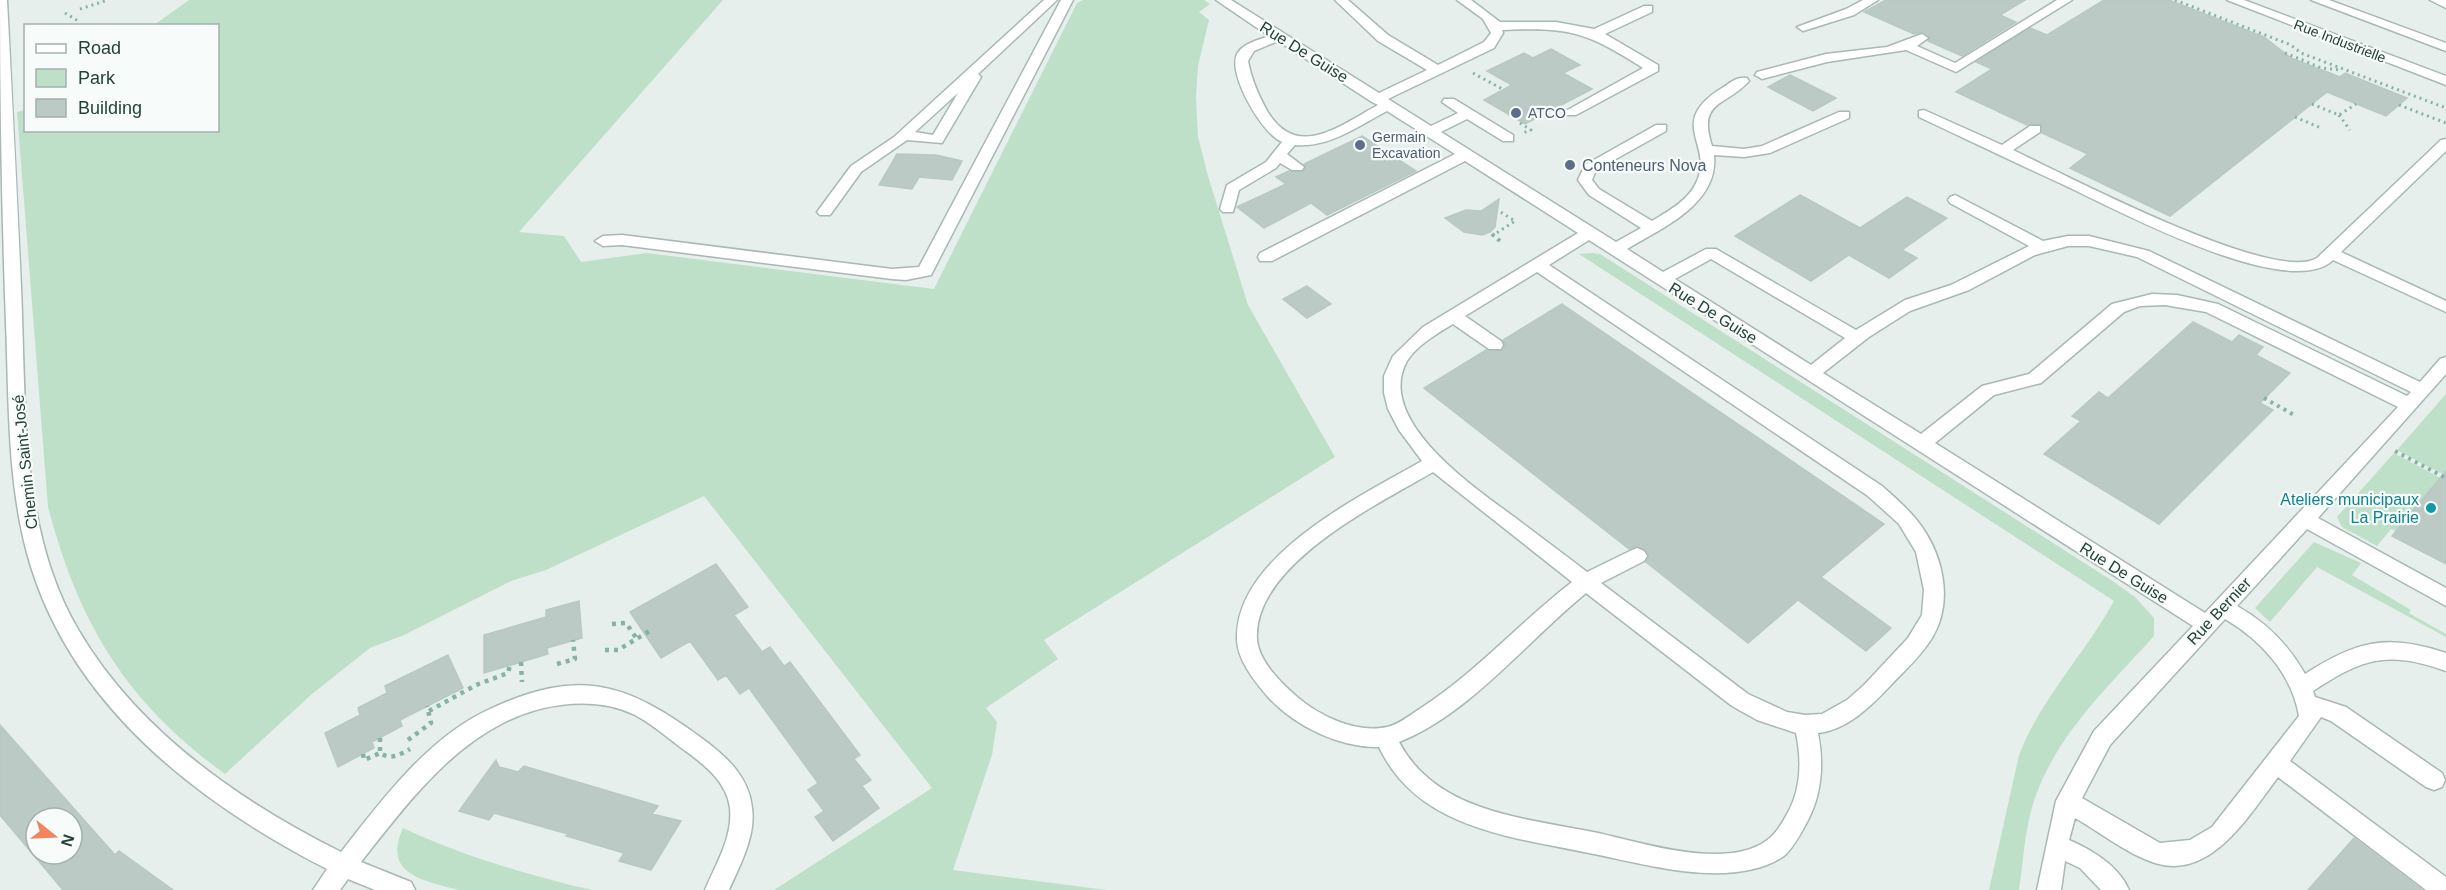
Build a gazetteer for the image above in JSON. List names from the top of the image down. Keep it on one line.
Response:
{"streets":{"street":["Rue Industrielle","Rue De Guise","Chemin Saint-José","Rue Bernier"]},"crossings":[["Rue De Guise","Rue Bernier"]],"places":["ATCO","Germain Excavation","Conteneurs Nova","Ateliers municipaux La Prairie"],"legend":["Road","Park","Building"],"north":"right"}
